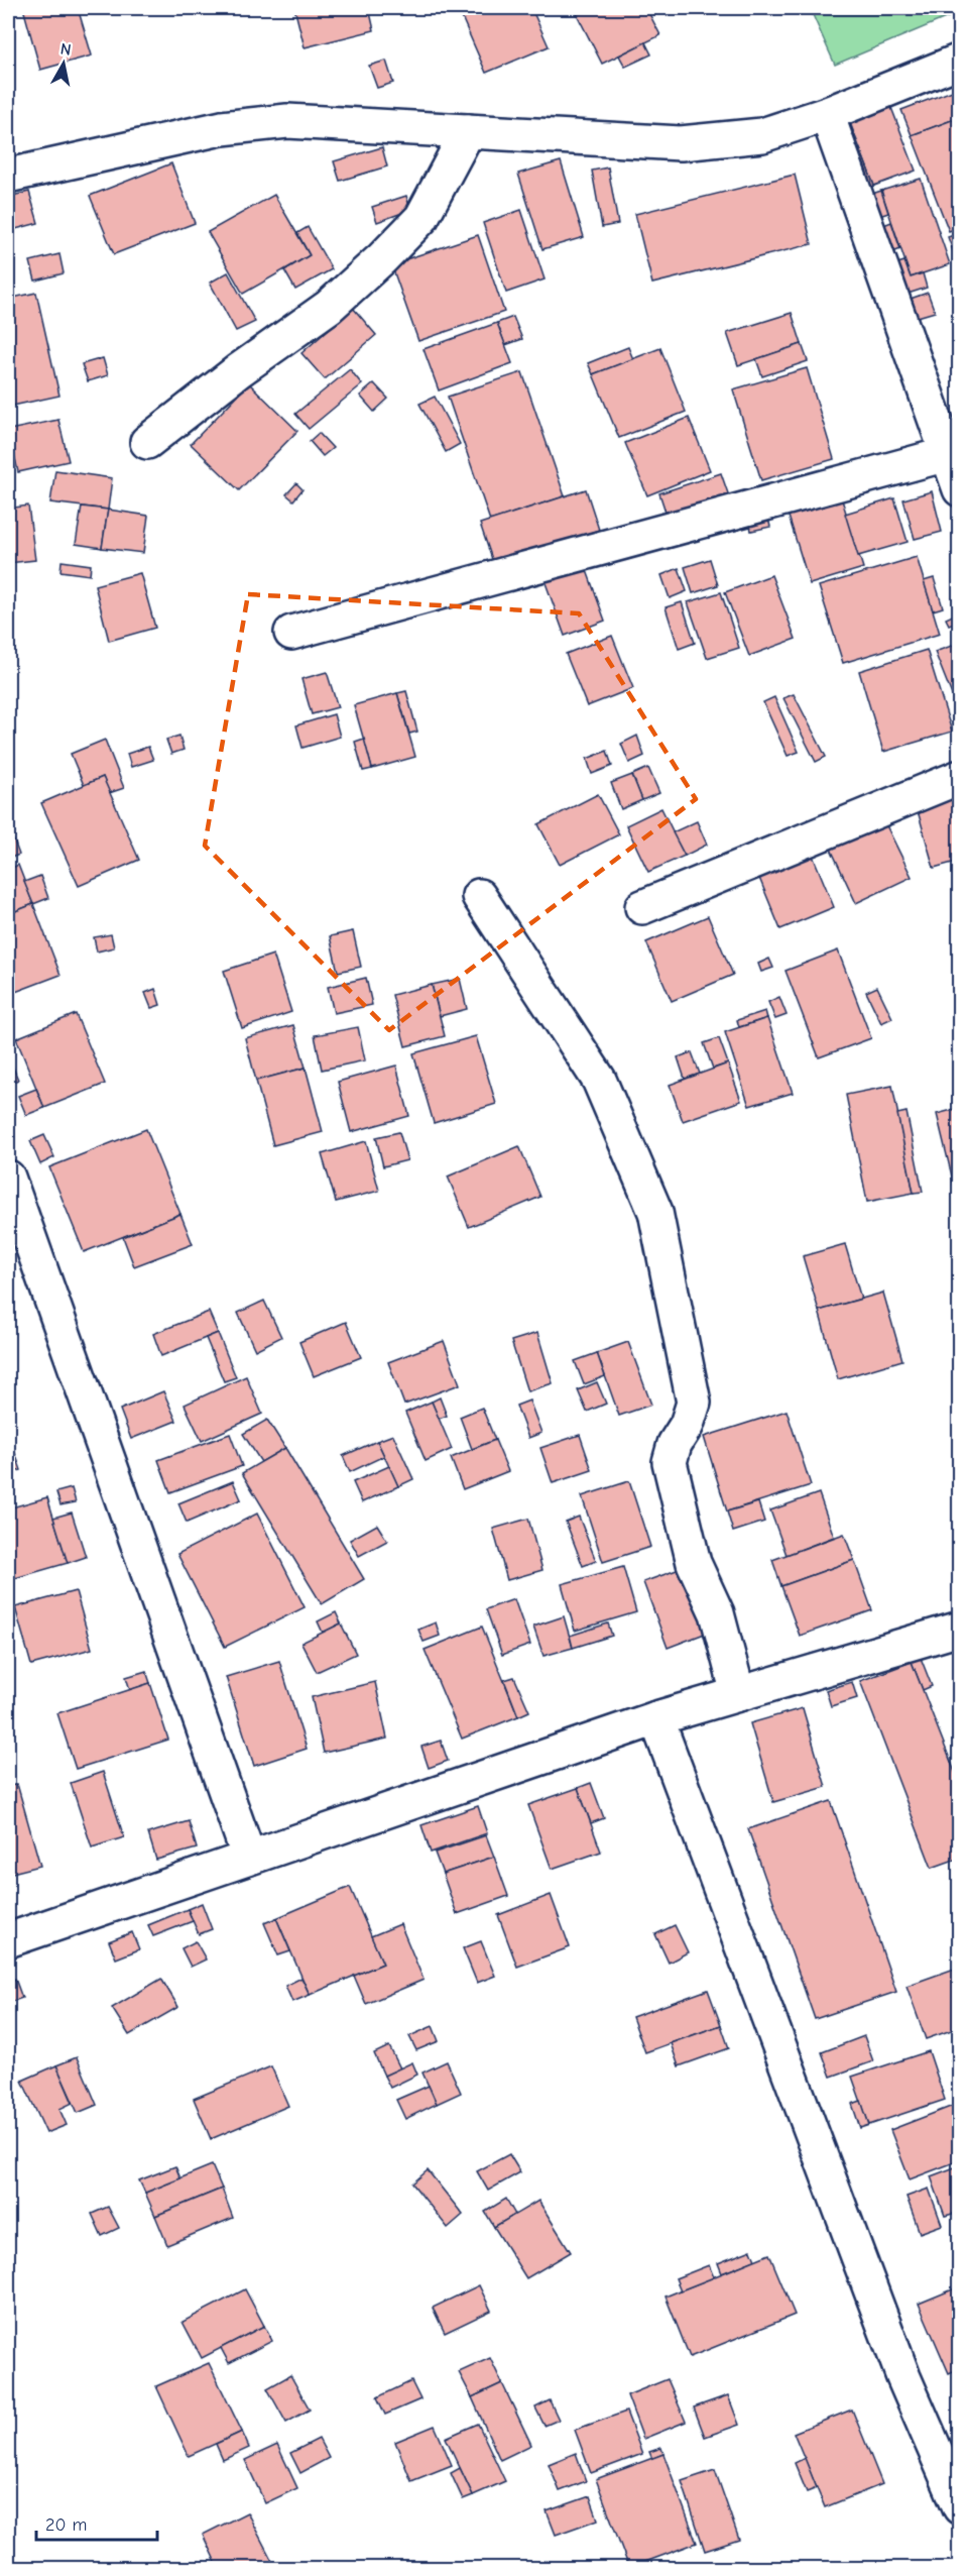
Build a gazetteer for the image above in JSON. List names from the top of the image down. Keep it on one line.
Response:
{"scale_bar":"20 m","north":"top"}
